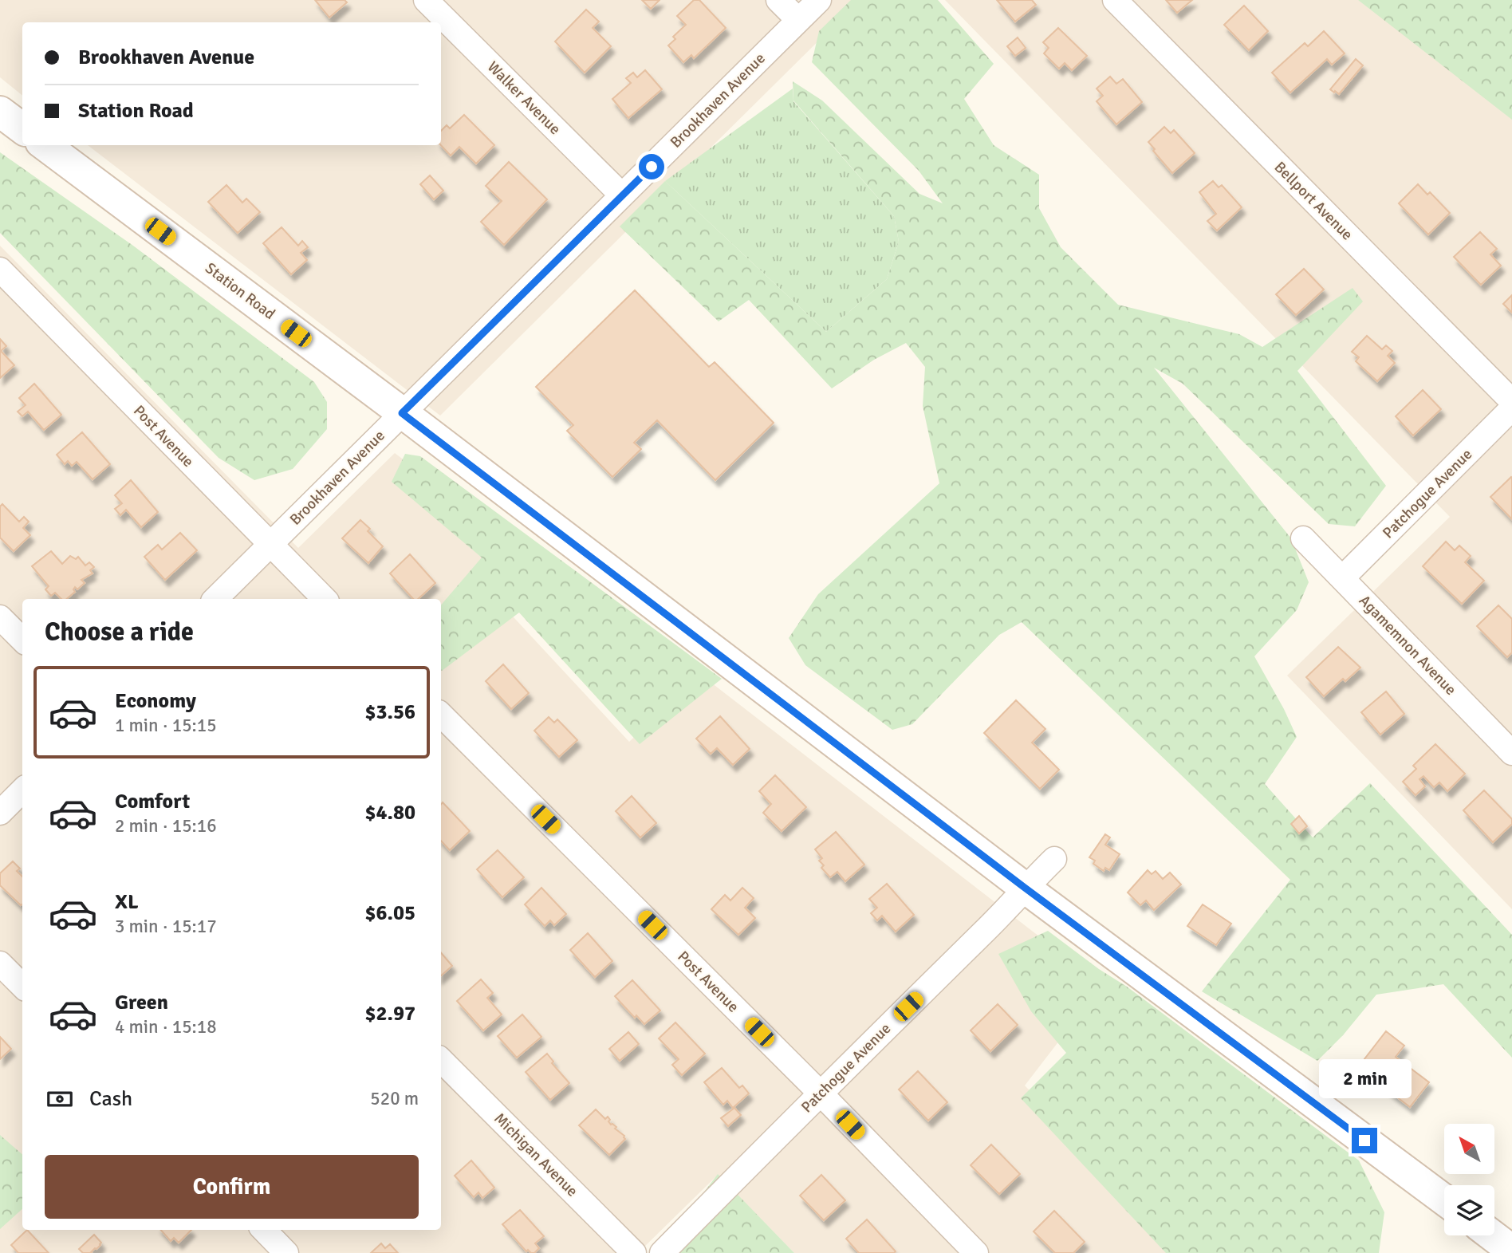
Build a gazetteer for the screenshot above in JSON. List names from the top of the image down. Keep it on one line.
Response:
{"streets":{"main road":["Station Road"],"street":["Walker Avenue","Brookhaven Avenue","Bellport Avenue","Post Avenue","Patchogue Avenue","Agamemnon Avenue","Michigan Avenue"]},"crossings":[["Walker Avenue","Brookhaven Avenue"],["Brookhaven Avenue","Station Road"],["Brookhaven Avenue","Post Avenue"],["Station Road","Patchogue Avenue"],["Post Avenue","Patchogue Avenue"],["Patchogue Avenue","Agamemnon Avenue"]],"north":"top left","page":{"banner":["Brookhaven Avenue","Station Road"],"heading":"Choose a ride","list":[{"name":"Economy","note":"1 min · 15:15","value":"$3.56"},{"name":"Comfort","note":"2 min · 15:16","value":"$4.80"},{"name":"XL","note":"3 min · 15:17","value":"$6.05"},{"name":"Green","note":"4 min · 15:18","value":"$2.97"}],"bubble":"2 min","pay":["Cash","520 m"],"buttons":"Confirm"}}
